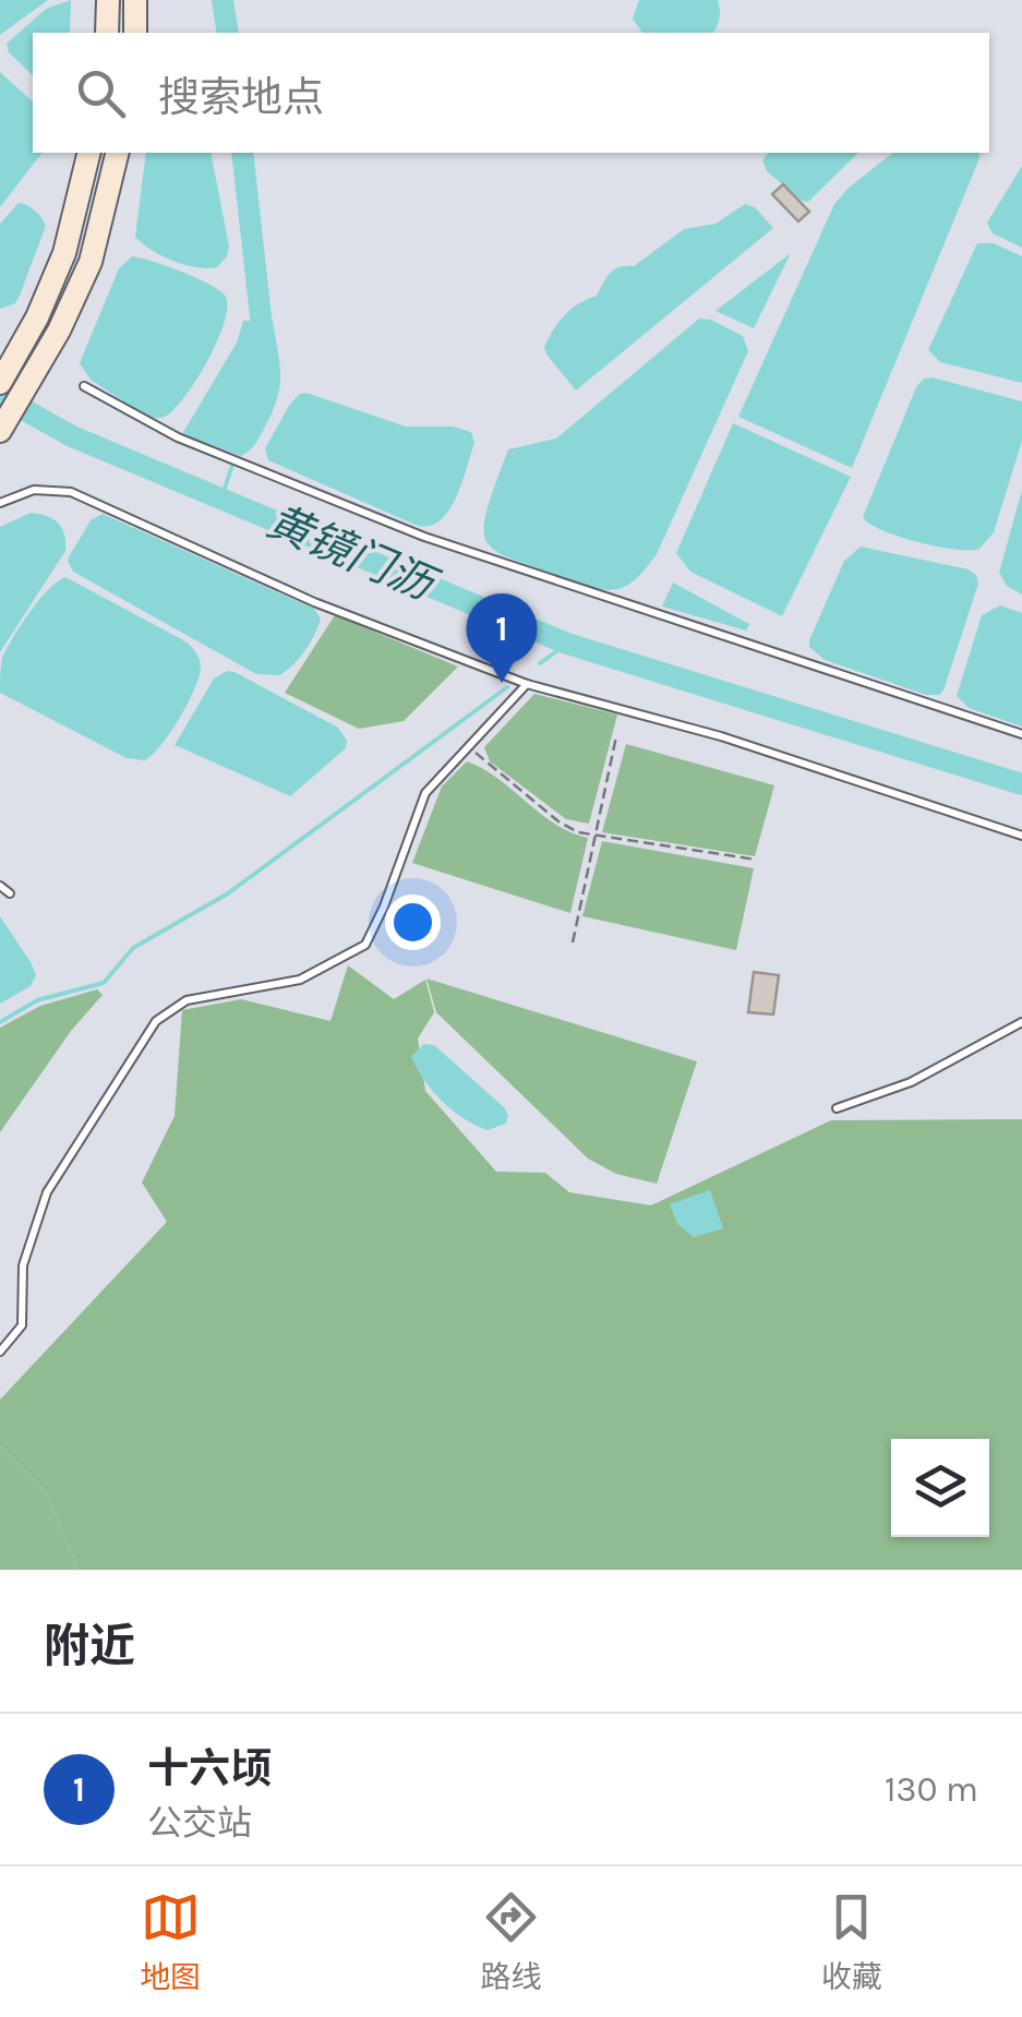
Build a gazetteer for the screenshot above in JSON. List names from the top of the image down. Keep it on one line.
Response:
{"water":["黄镜门沥"],"page":{"search":"搜索地点","pins":"1","heading":"附近","list":[{"mark":"1","name":"十六顷","note":"公交站","value":"130 m"}],"nav":["地图","路线","收藏"]}}
